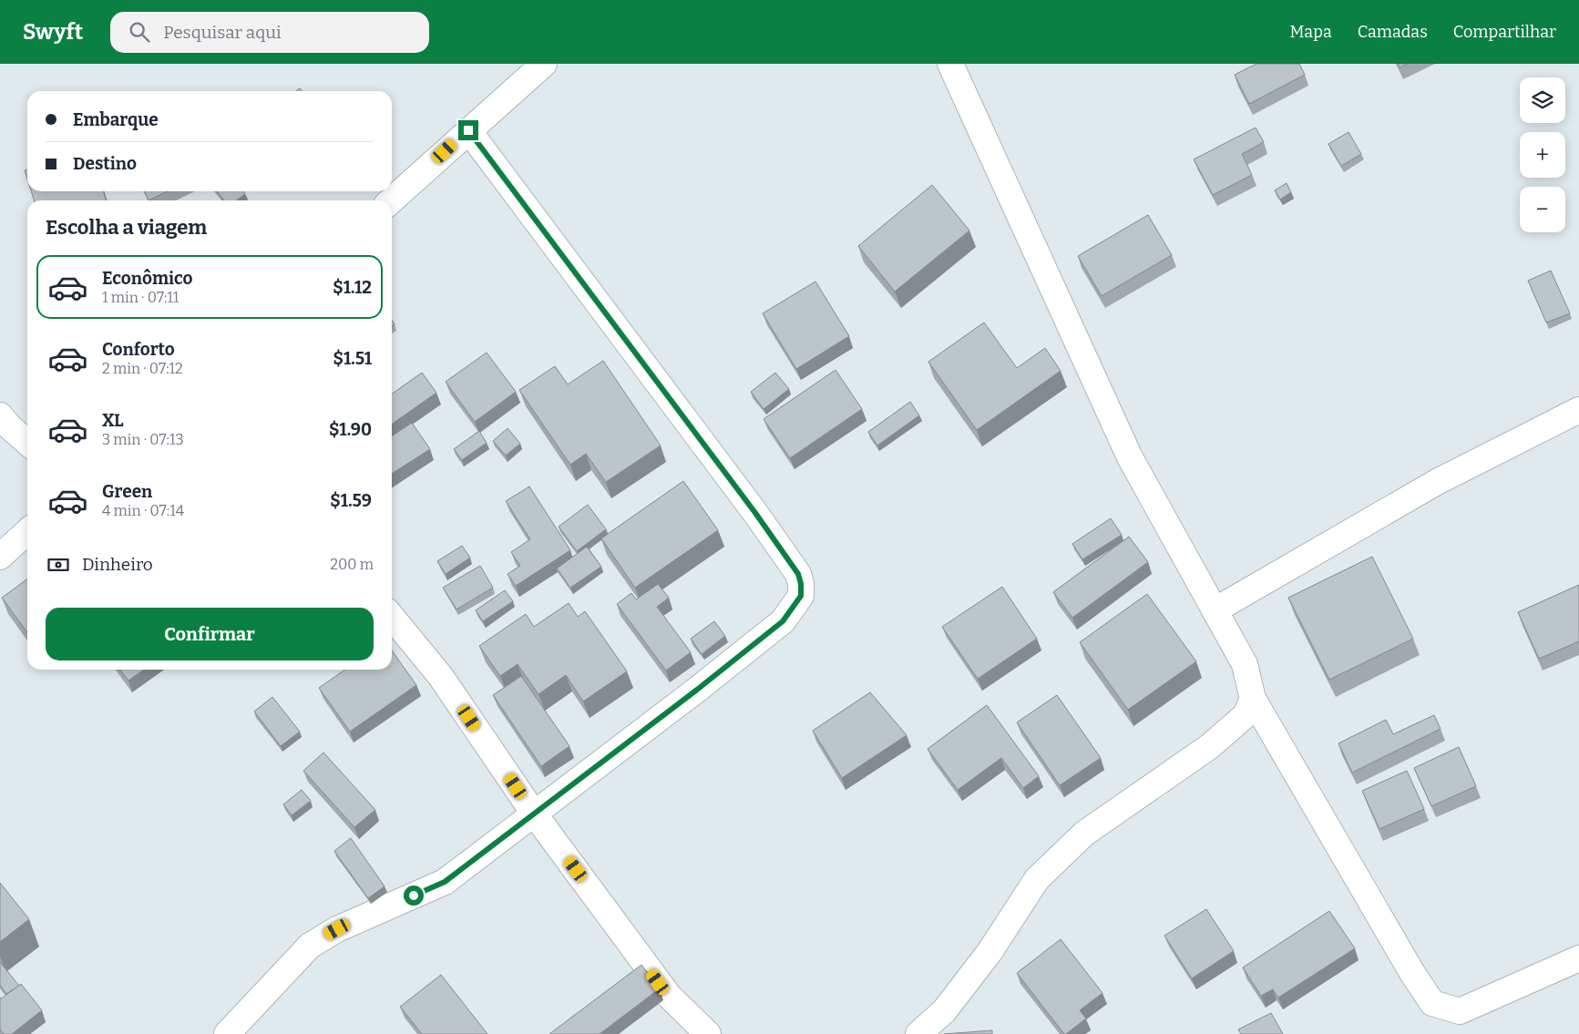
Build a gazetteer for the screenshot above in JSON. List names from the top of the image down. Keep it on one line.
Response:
{"page":{"header":"Swyft","search":"Pesquisar aqui","nav":["Mapa","Camadas","Compartilhar"],"map_buttons":["+","−"],"banner":["Embarque","Destino"],"heading":"Escolha a viagem","list":[{"name":"Econômico","note":"1 min · 07:11","value":"$1.12"},{"name":"Conforto","note":"2 min · 07:12","value":"$1.51"},{"name":"XL","note":"3 min · 07:13","value":"$1.90"},{"name":"Green","note":"4 min · 07:14","value":"$1.59"}],"pay":["Dinheiro","200 m"],"buttons":"Confirmar"}}
